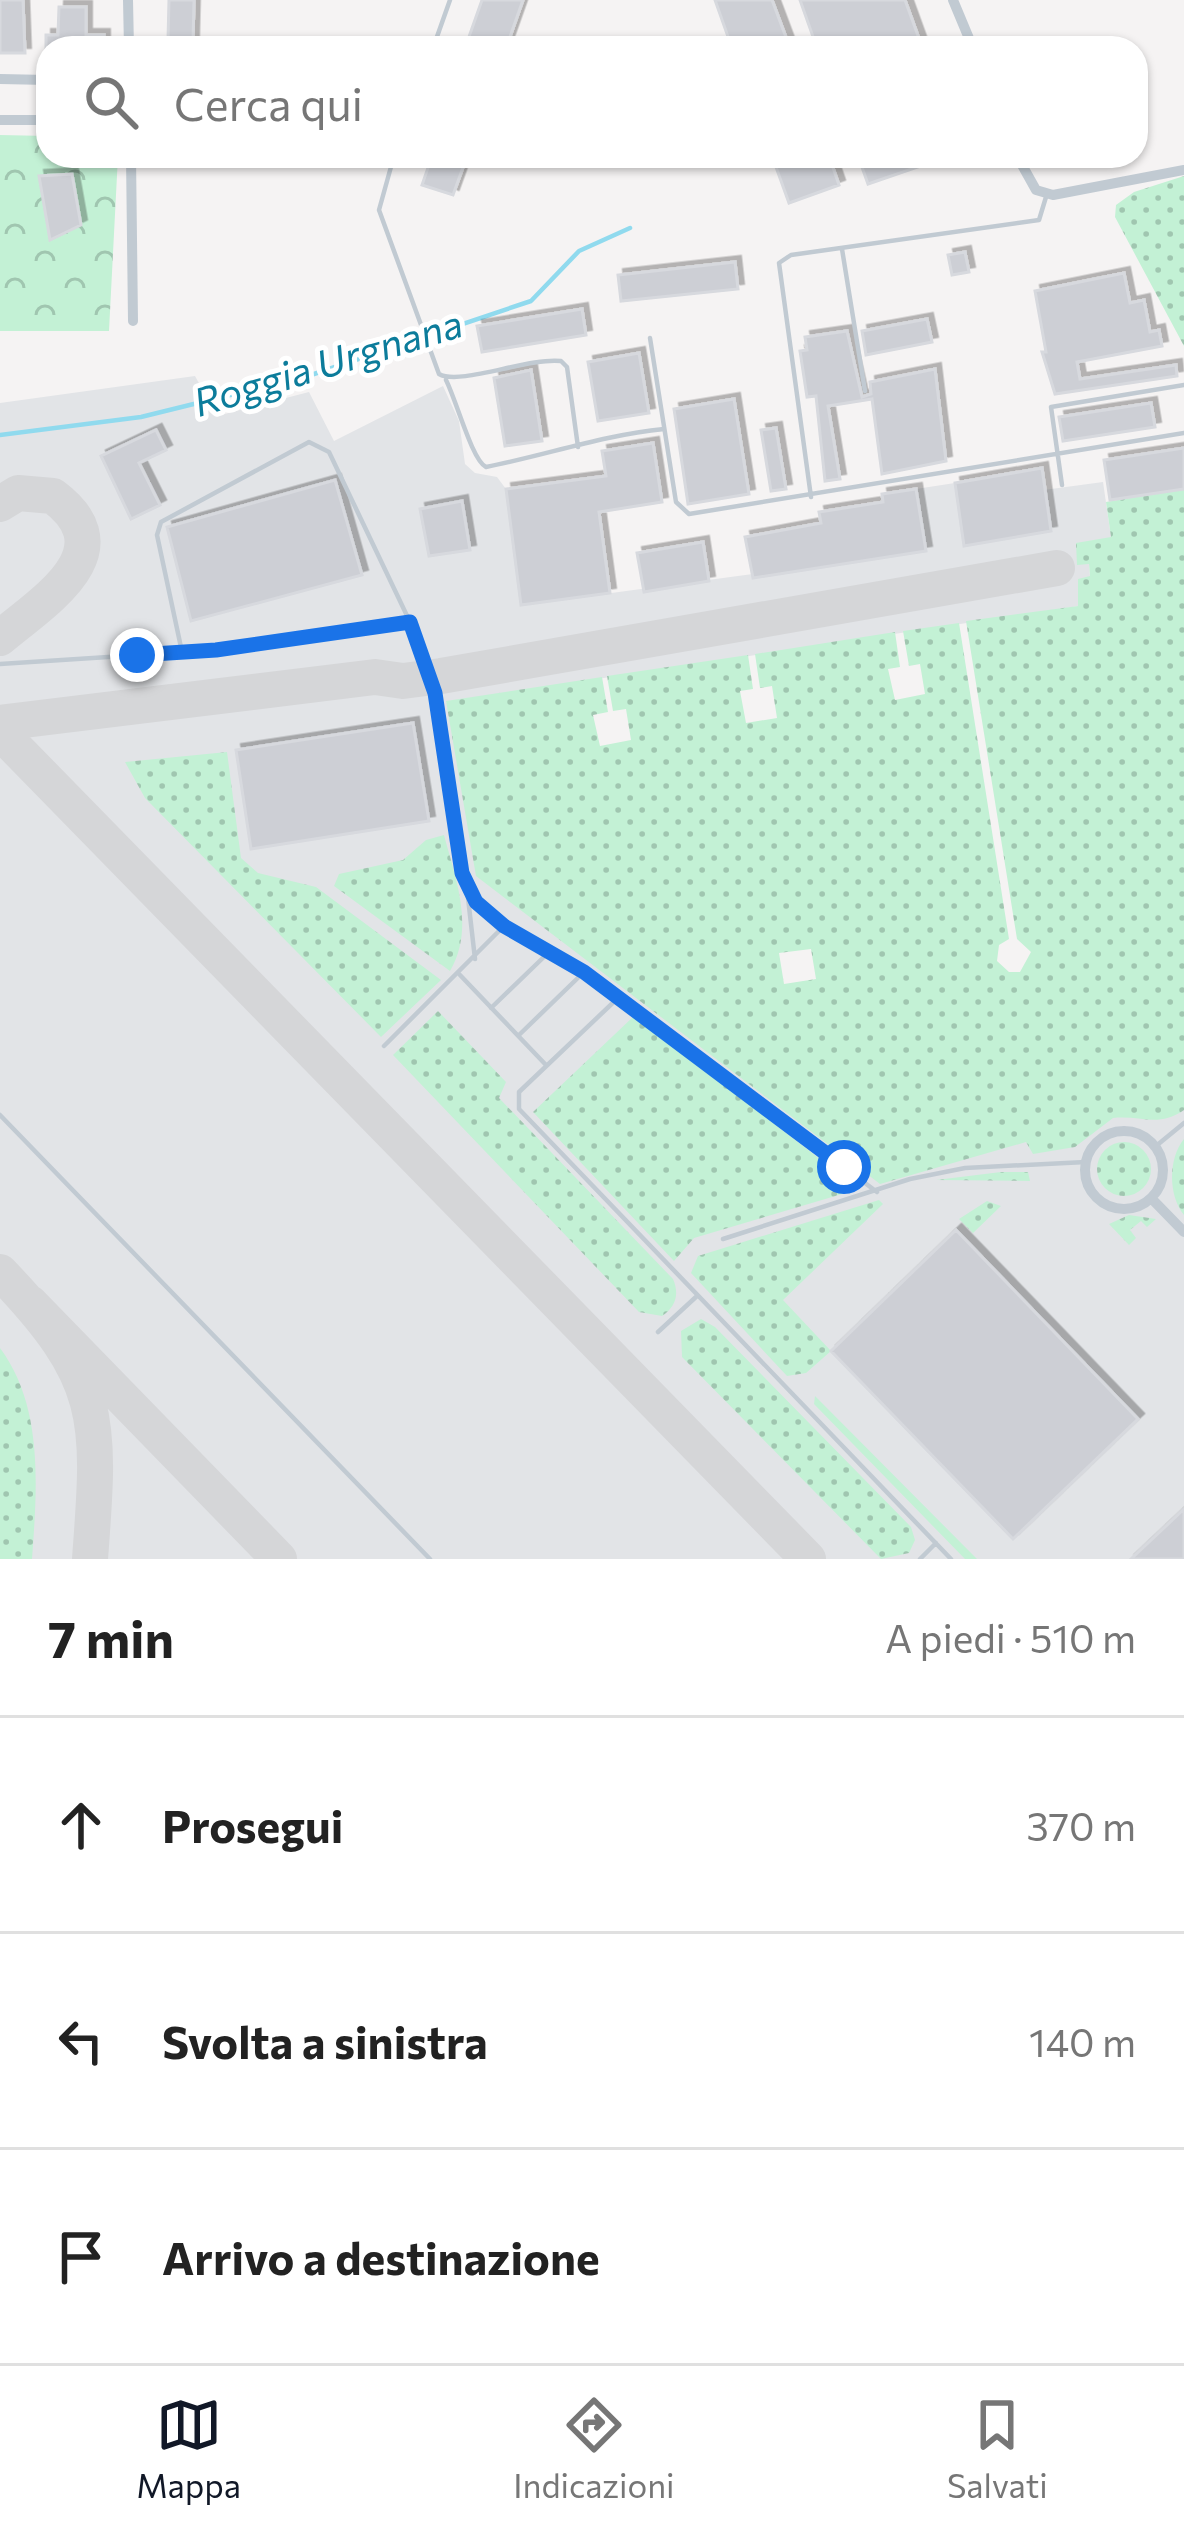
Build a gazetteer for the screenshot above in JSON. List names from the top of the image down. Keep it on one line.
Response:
{"water":["Roggia Urgnana"],"page":{"search":"Cerca qui","heading":["7 min","A piedi · 510 m"],"list":[["Prosegui","370 m"],["Svolta a sinistra","140 m"],"Arrivo a destinazione"],"nav":["Mappa","Indicazioni","Salvati"]}}
